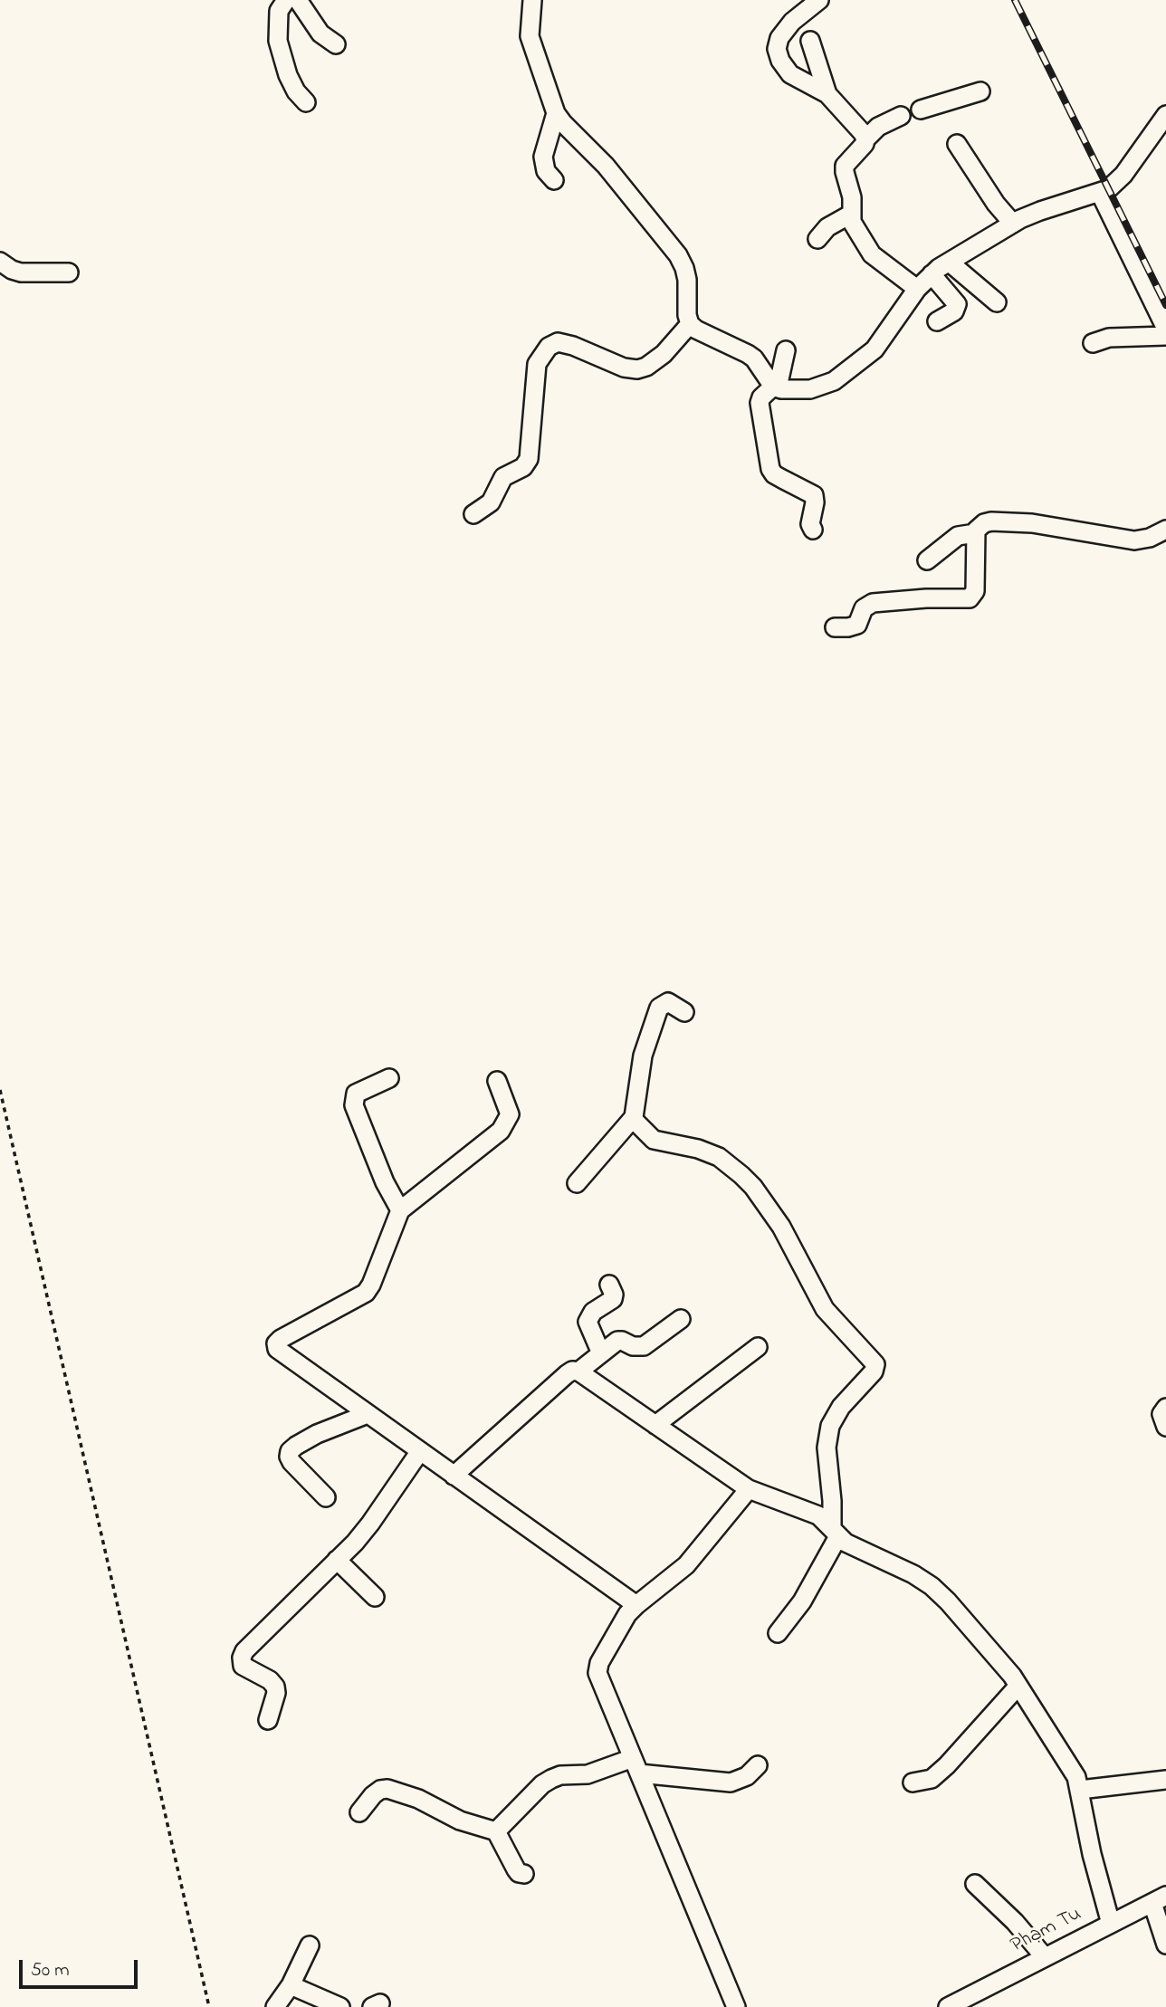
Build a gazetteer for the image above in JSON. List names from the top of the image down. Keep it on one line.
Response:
{"streets":{"street":["Phạm Tu"]},"scale_bar":"50 m"}
